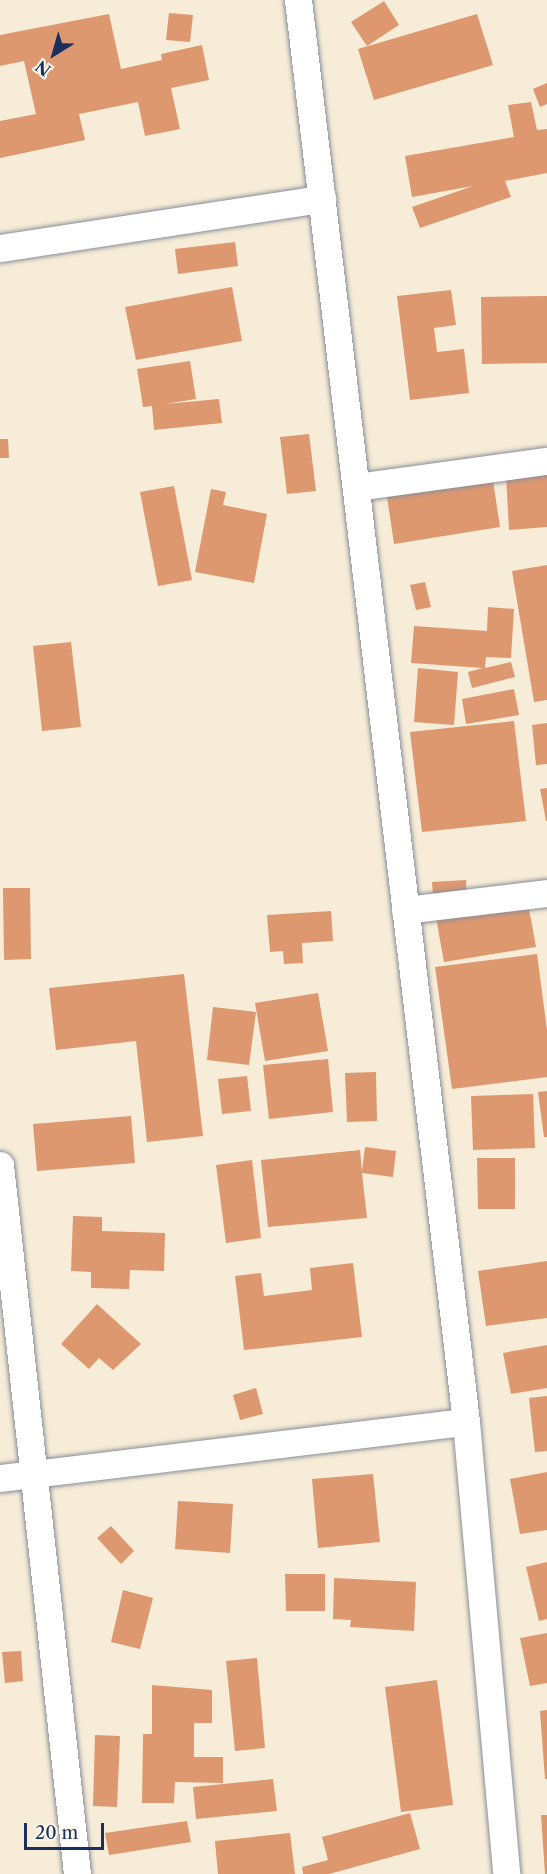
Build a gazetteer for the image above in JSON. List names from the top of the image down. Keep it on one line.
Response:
{"scale_bar":"20 m","north":"bottom left"}
